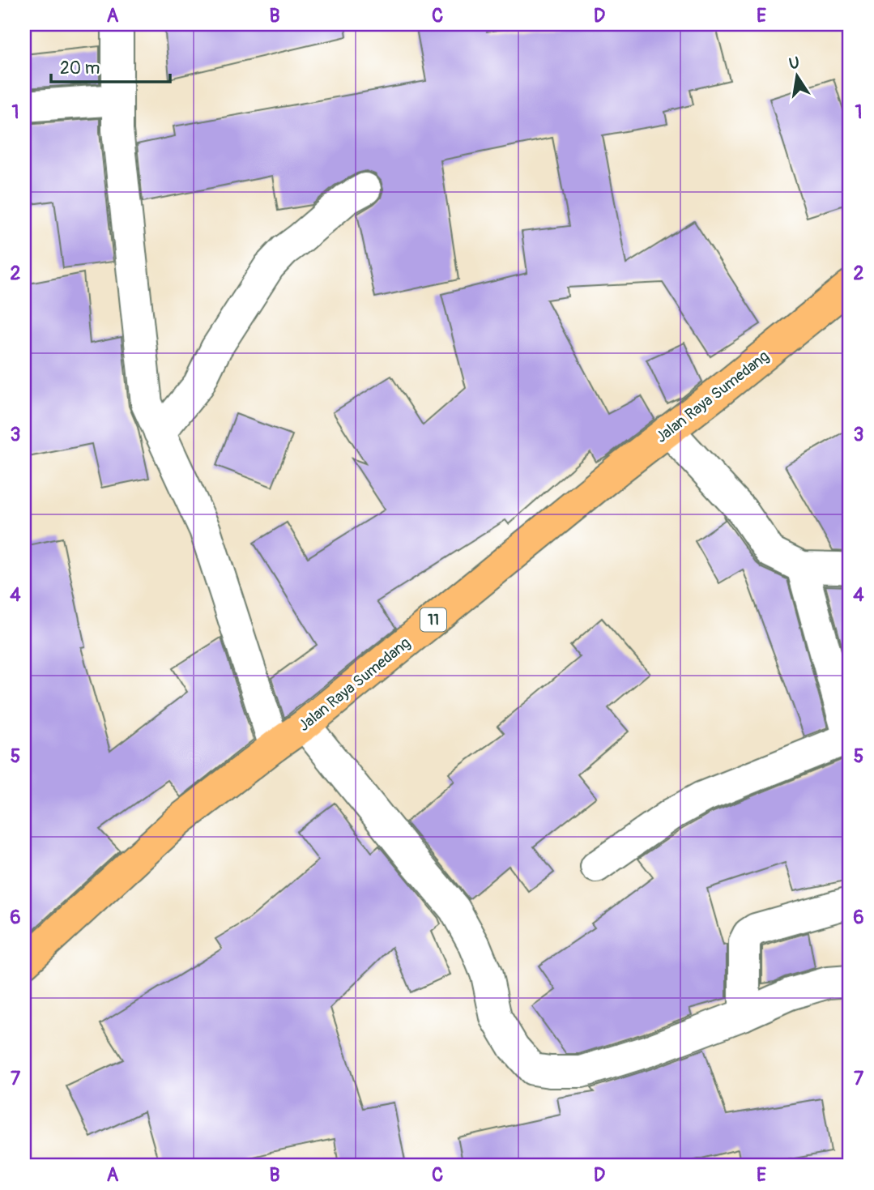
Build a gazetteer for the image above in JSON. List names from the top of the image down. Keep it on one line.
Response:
{"streets":{"highway":["Jalan Raya Sumedang","11"]},"scale_bar":"20 m","north":"top","grid":{"columns":["A","B","C","D","E"],"rows":["1","2","3","4","5","6","7"]}}
